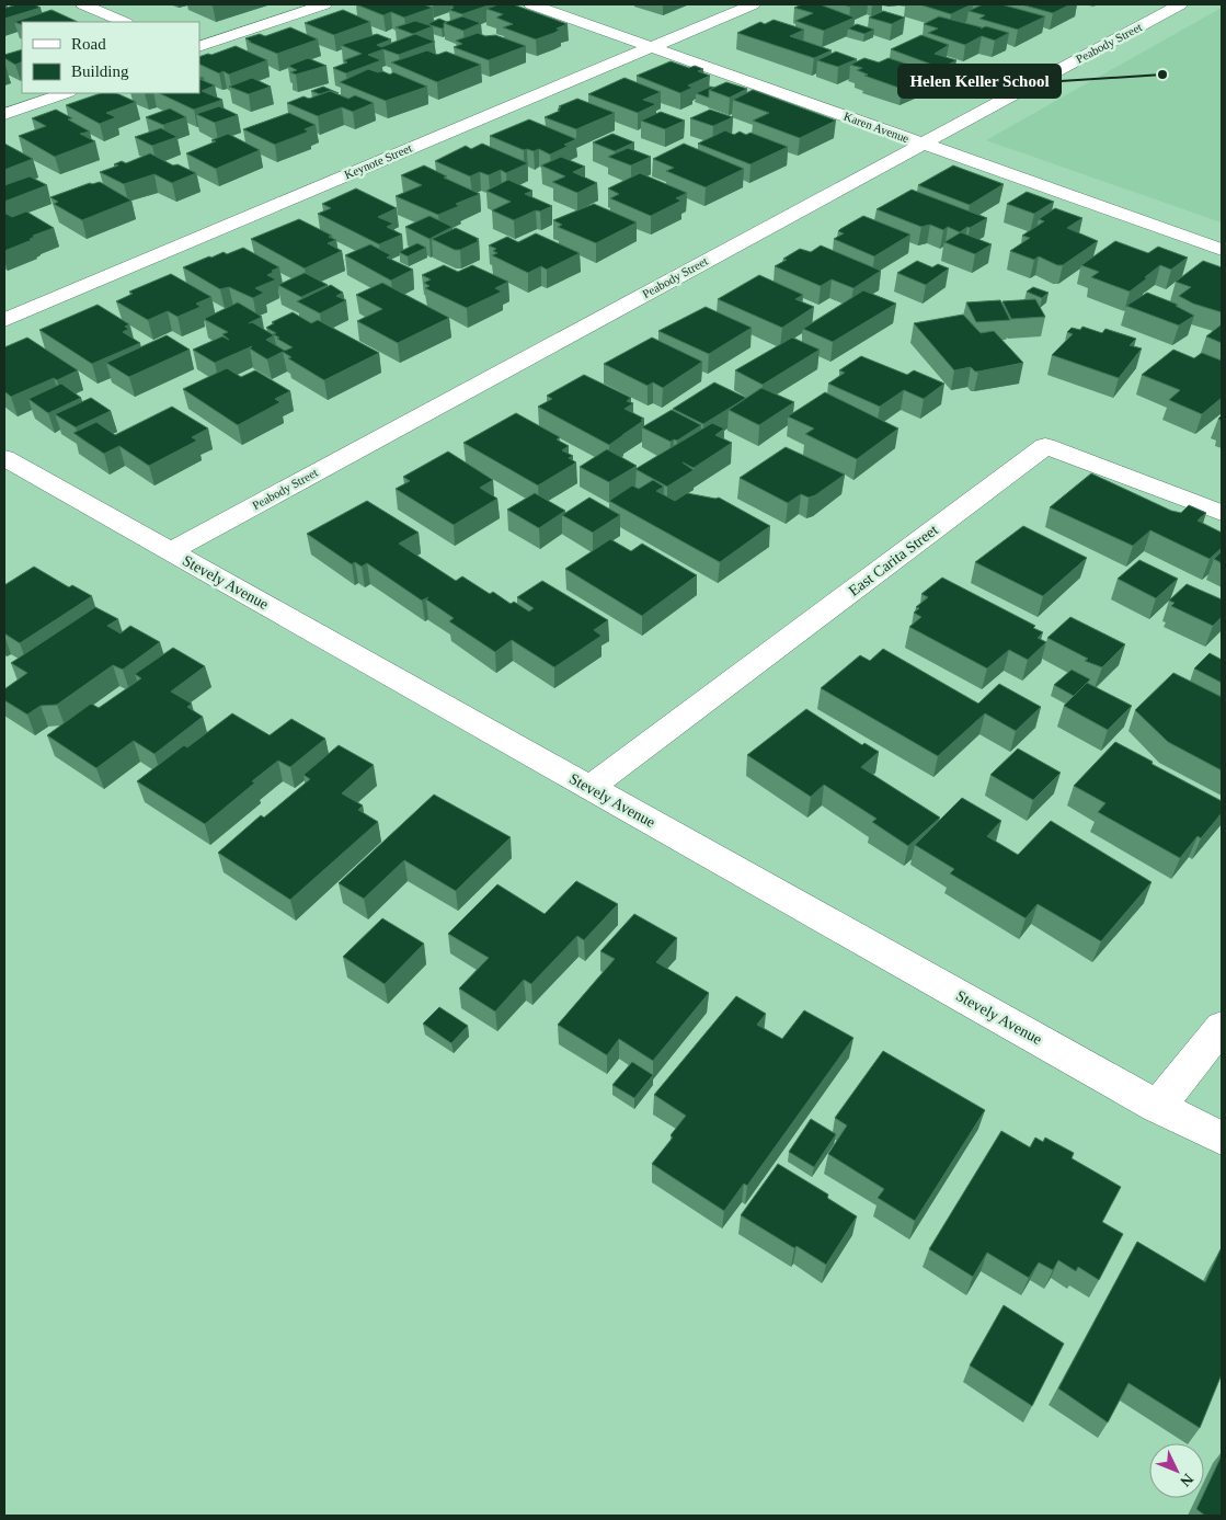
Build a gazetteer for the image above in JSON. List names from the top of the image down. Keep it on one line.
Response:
{"streets":{"street":["Peabody Street","Karen Avenue","Keynote Street","East Carita Street","Stevely Avenue"]},"crossings":[["Peabody Street","Karen Avenue"],["Peabody Street","Stevely Avenue"],["Karen Avenue","Keynote Street"],["East Carita Street","Stevely Avenue"]],"places":["Helen Keller School"],"legend":["Road","Building"],"north":"bottom right"}
